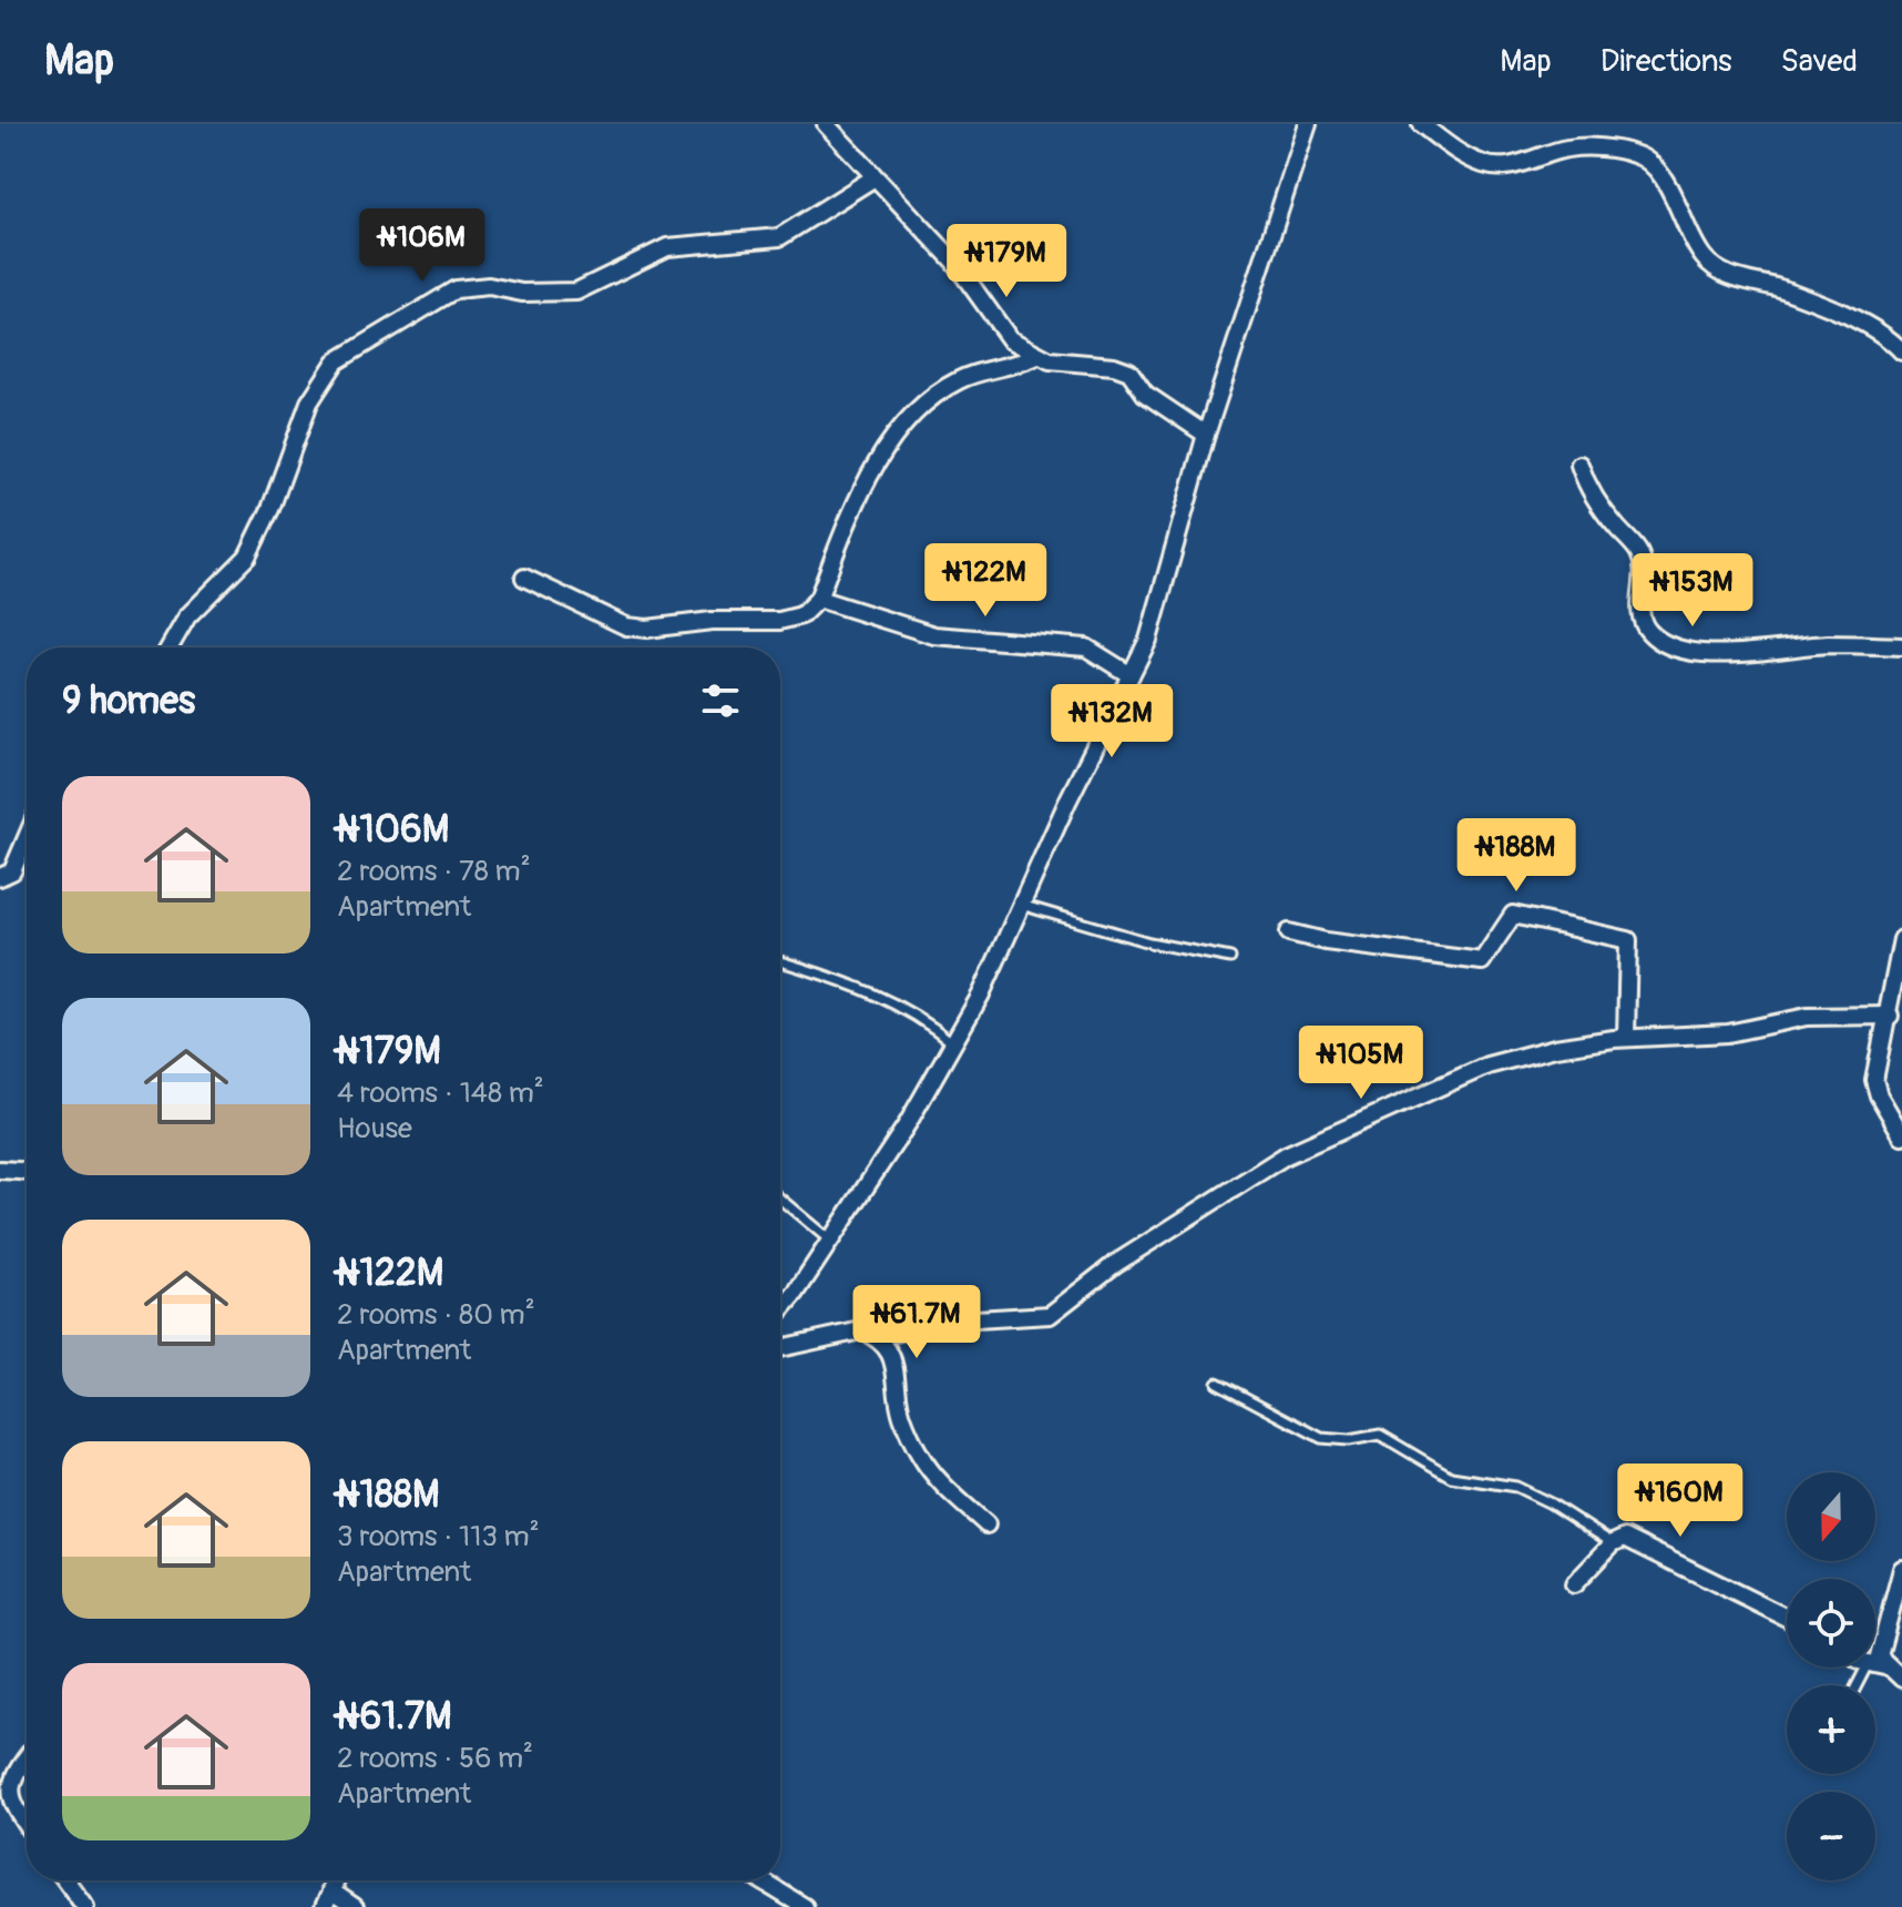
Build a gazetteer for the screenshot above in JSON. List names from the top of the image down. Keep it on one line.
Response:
{"north":"bottom","page":{"header":"Map","nav":["Map","Directions","Saved"],"price":["₦106M","₦179M","₦122M","₦153M","₦132M","₦188M","₦105M","₦61.7M","₦160M"],"heading":"9 homes","list":[{"name":"₦106M","note":"2 rooms · 78 m² · Apartment"},{"name":"₦179M","note":"4 rooms · 148 m² · House"},{"name":"₦122M","note":"2 rooms · 80 m² · Apartment"},{"name":"₦188M","note":"3 rooms · 113 m² · Apartment"},{"name":"₦61.7M","note":"2 rooms · 56 m² · Apartment"}],"map_buttons":["+","−"]}}
